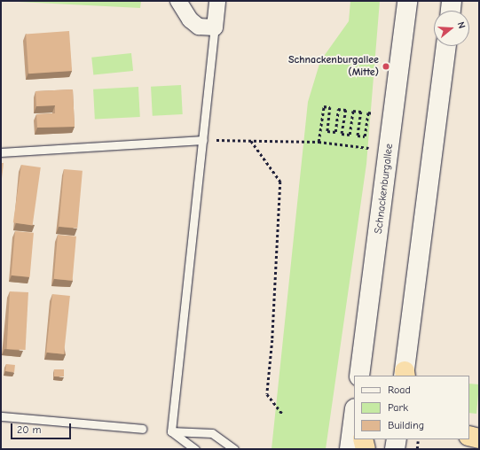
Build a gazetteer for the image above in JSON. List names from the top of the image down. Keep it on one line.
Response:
{"streets":{"main road":["Schnackenburgallee"]},"places":["Schnackenburgallee (Mitte)"],"legend":["Road","Park","Building"],"scale_bar":"20 m","north":"right"}
